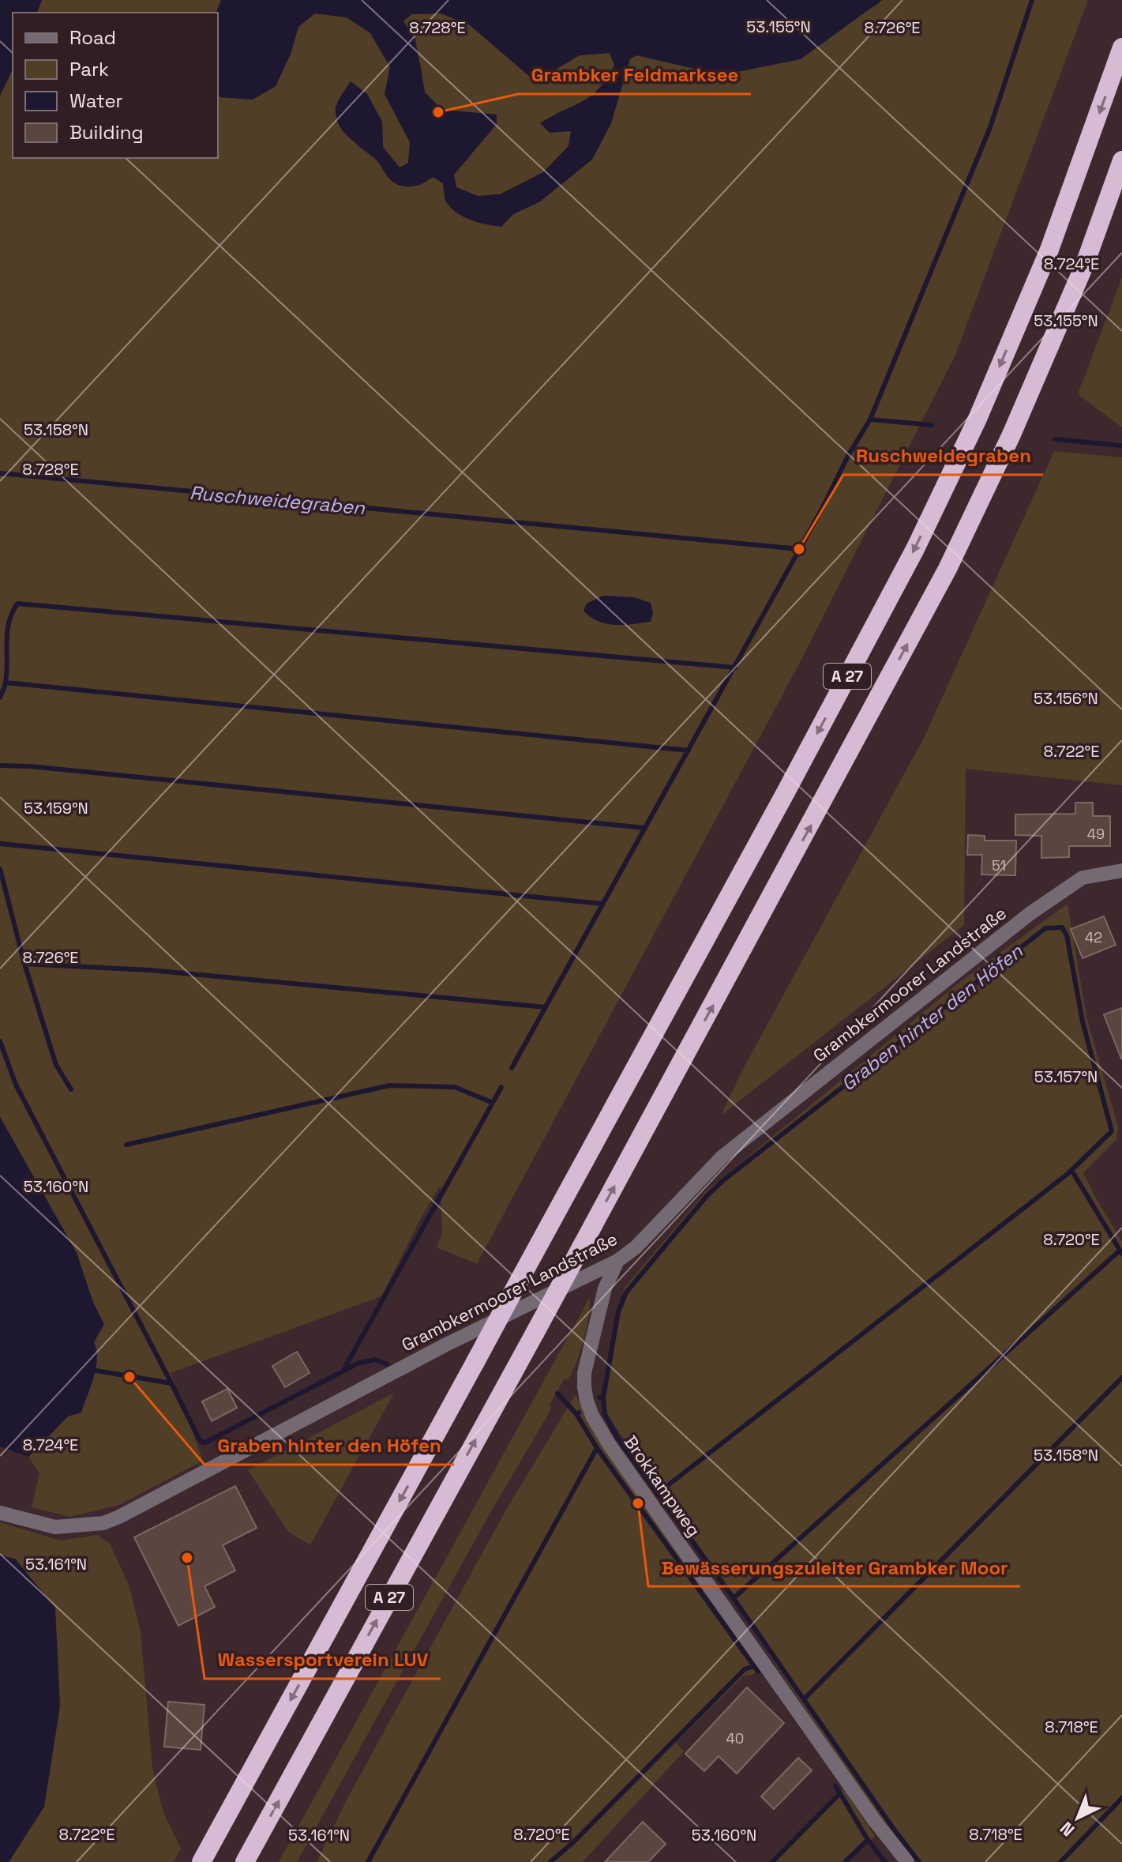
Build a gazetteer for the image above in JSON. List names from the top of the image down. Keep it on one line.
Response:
{"streets":{"highway":["A 27"],"street":["Grambkermoorer Landstraße","Brokkampweg"]},"crossings":[["Grambkermoorer Landstraße","Brokkampweg"]],"water":["Ruschweidegraben","Graben hinter den Höfen"],"places":["Grambker Feldmarksee","Ruschweidegraben","Graben hinter den Höfen","Bewässerungszuleiter Grambker Moor","Wassersportverein LUV"],"house_numbers":["49","51","42","40"],"legend":["Road","Park","Water","Building"],"north":"bottom left","coordinates":["53.155°N","8.728°E","8.726°E","8.724°E","53.158°N","53.156°N","8.722°E","53.159°N","53.157°N","53.160°N","8.720°E","53.161°N","8.718°E"]}
